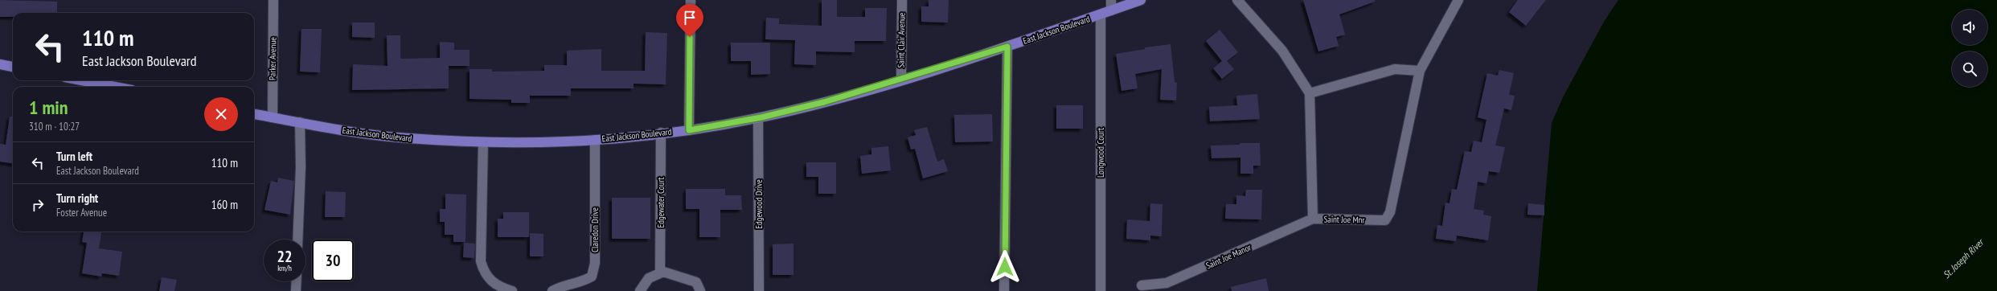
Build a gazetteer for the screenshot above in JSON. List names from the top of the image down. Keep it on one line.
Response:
{"streets":{"main road":["East Jackson Boulevard"],"street":["Saint Clair Avenue","Parker Avenue","Longwood Court","Edgewater Court","Edgewood Drive","Saint Joe Mnr","Claredon Drive","Saint Joe Manor"]},"crossings":[["East Jackson Boulevard","Saint Clair Avenue"],["East Jackson Boulevard","Parker Avenue"],["East Jackson Boulevard","Longwood Court"],["East Jackson Boulevard","Edgewater Court"],["East Jackson Boulevard","Edgewood Drive"],["East Jackson Boulevard","Claredon Drive"],["Saint Joe Mnr","Saint Joe Manor"]],"water":["St. Joseph River"],"page":{"turn":["110 m","East Jackson Boulevard"],"heading":["1 min","310 m · 10:27"],"list":[{"name":"Turn left","note":"East Jackson Boulevard","value":"110 m"},{"name":"Turn right","note":"Foster Avenue","value":"160 m"}],"speed":"22 km/h","limit":"30"}}
